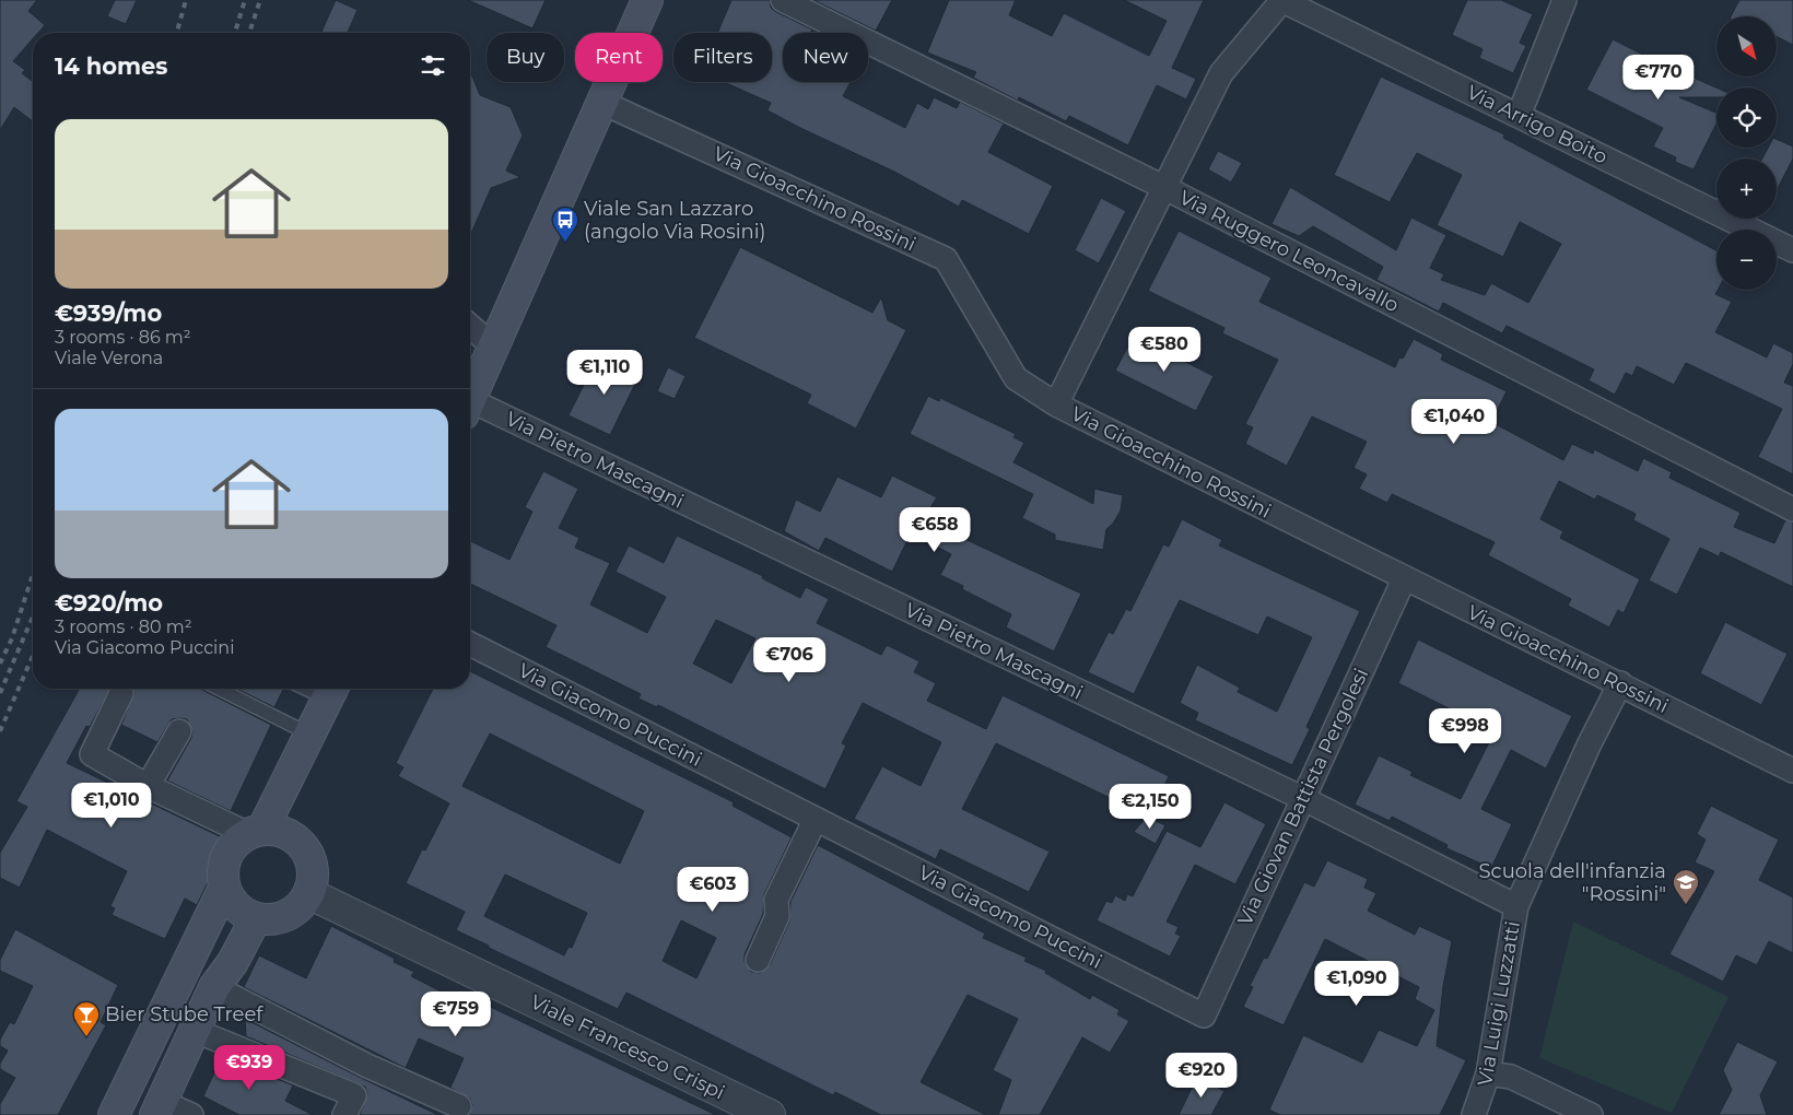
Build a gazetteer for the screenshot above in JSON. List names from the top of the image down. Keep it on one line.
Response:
{"streets":{"street":["Via Arrigo Boito","Via Gioacchino Rossini","Via Ruggero Leoncavallo","Via Pietro Mascagni","Via Giacomo Puccini","Via Giovan Battista Pergolesi","Via Luigi Luzzatti","Viale Francesco Crispi"]},"crossings":[["Via Gioacchino Rossini","Via Giovan Battista Pergolesi"],["Via Gioacchino Rossini","Via Luigi Luzzatti"],["Via Pietro Mascagni","Via Giovan Battista Pergolesi"],["Via Pietro Mascagni","Via Luigi Luzzatti"],["Via Giacomo Puccini","Via Giovan Battista Pergolesi"]],"places":{"bus stop":["Viale San Lazzaro (angolo Via Rosini)"],"school or university":["Scuola dell'infanzia \"Rossini\""],"bar":["Bier Stube Treef"]},"north":"bottom right","page":{"map_buttons":["+","−"],"chip":["Buy","Rent","Filters","New"],"heading":"14 homes","price":["€770","€580","€1,110","€1,040","€658","€706","€998","€1,010","€2,150","€603","€1,090","€759","€939","€920"],"list":[{"name":"€939/mo","note":"3 rooms · 86 m² · Viale Verona"},{"name":"€920/mo","note":"3 rooms · 80 m² · Via Giacomo Puccini"}]}}
